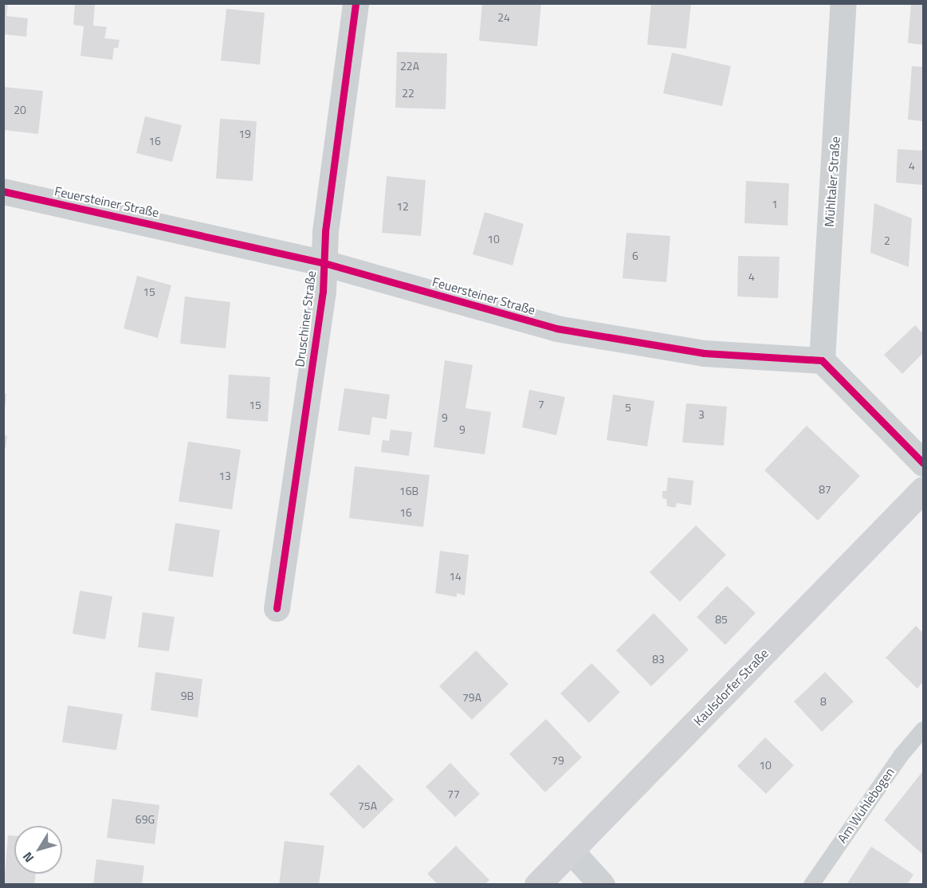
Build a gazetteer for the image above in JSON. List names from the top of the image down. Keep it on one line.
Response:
{"streets":{"main road":["Kaulsdorfer Straße"],"street":["Mühltaler Straße","Feuersteiner Straße","Druschiner Straße"],"lane":["Am Wuhlebogen"]},"crossings":[["Mühltaler Straße","Feuersteiner Straße"],["Feuersteiner Straße","Druschiner Straße"]],"house_numbers":["24","22A","22","20","19","16","4","1","12","10","2","6","4","15","7","15","5","3","9","9","13","87","16B","16","14","85","83","9B","79A","8","79","10","77","75A","69G"],"north":"bottom left"}
